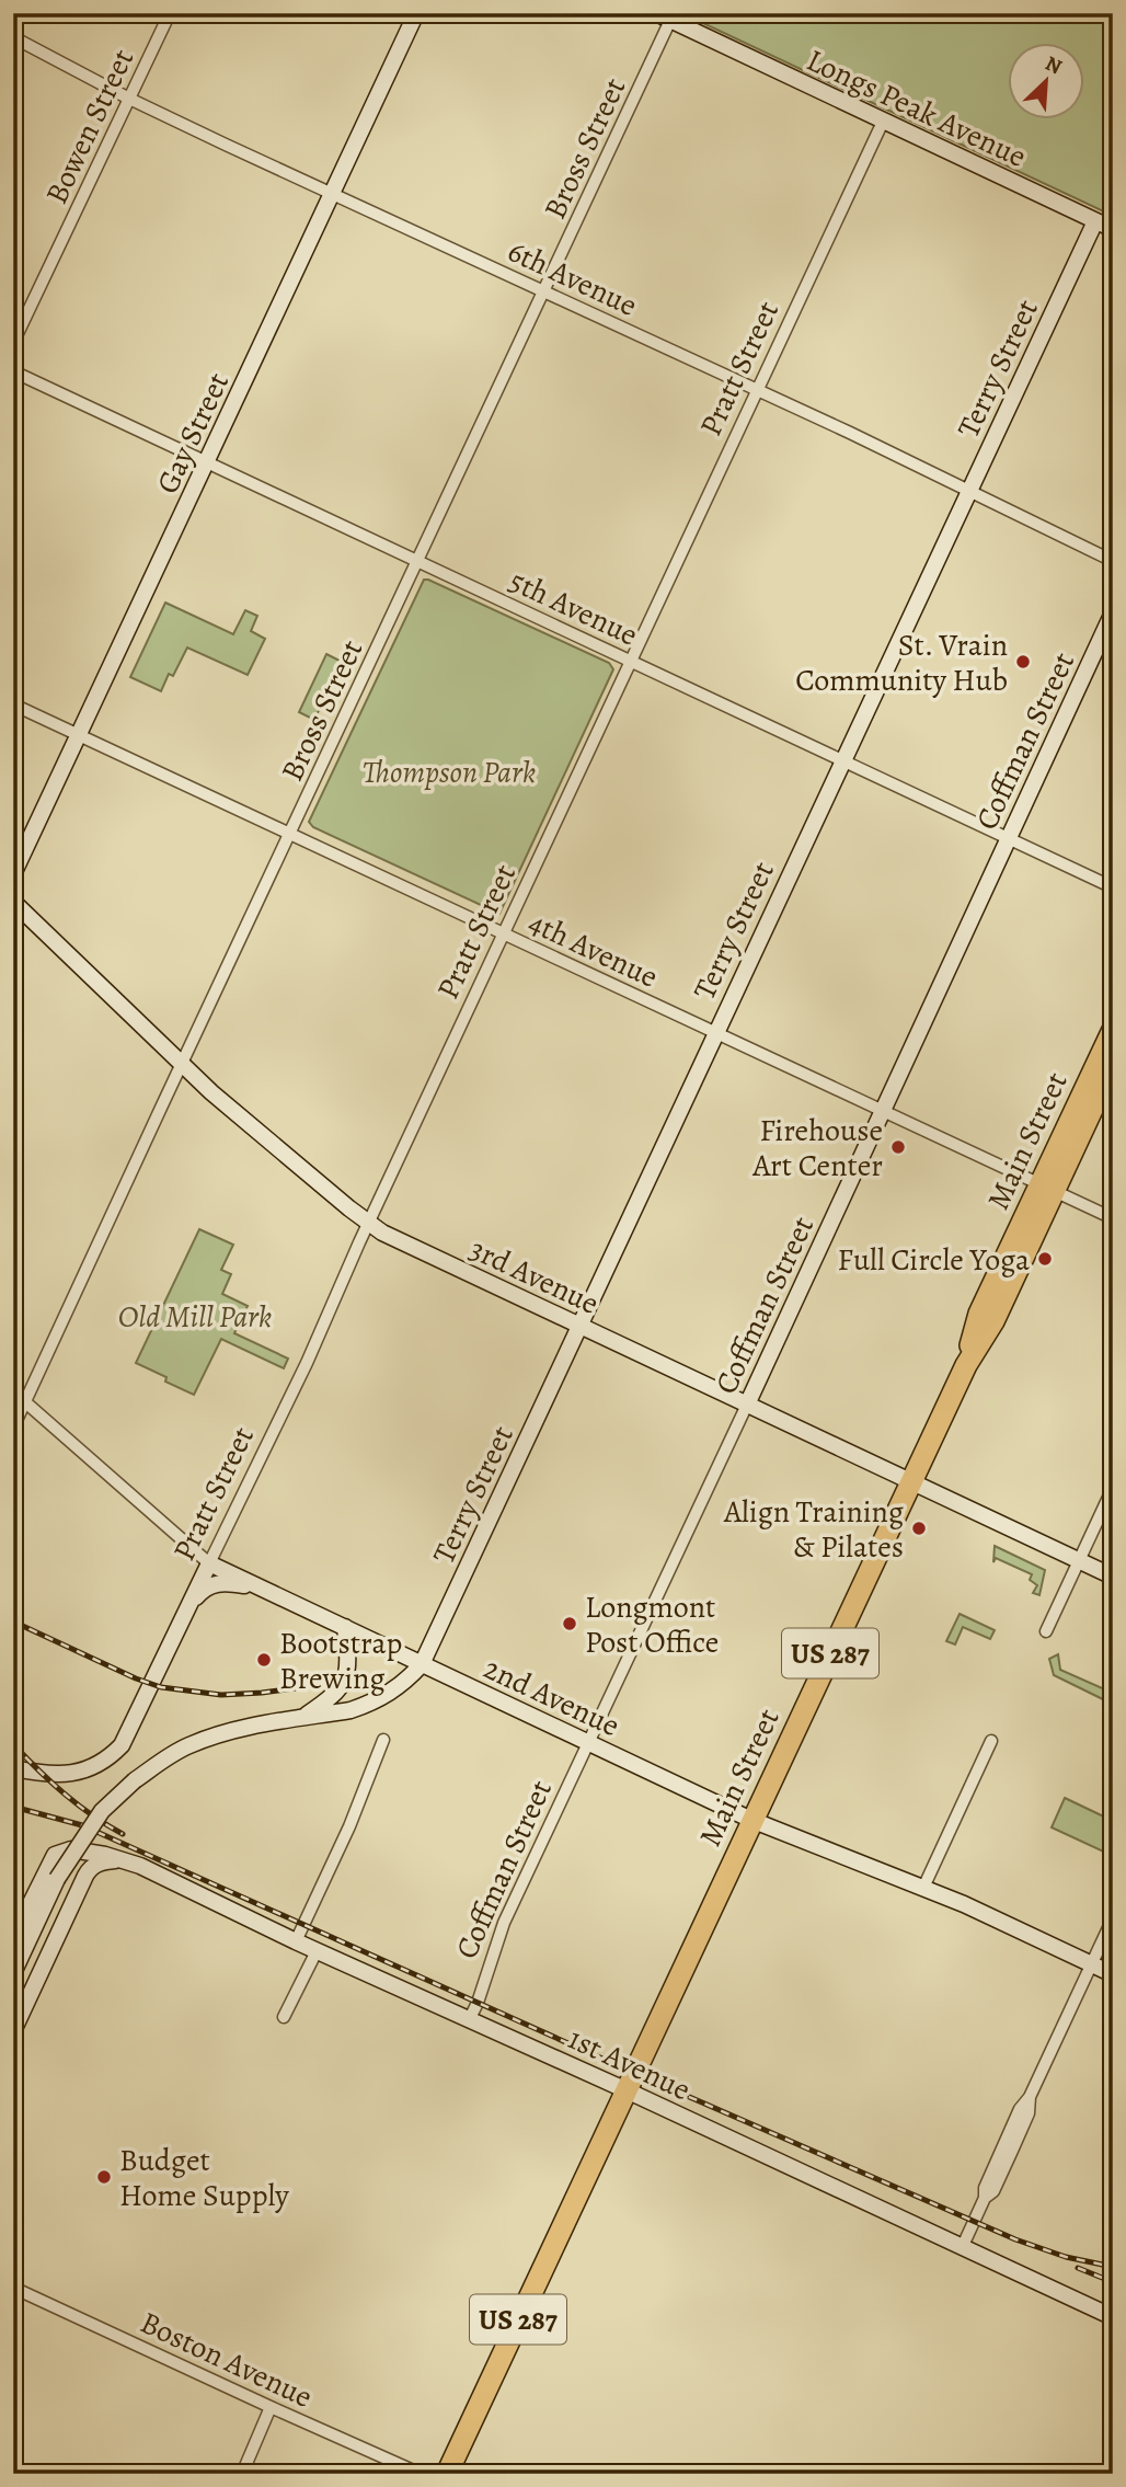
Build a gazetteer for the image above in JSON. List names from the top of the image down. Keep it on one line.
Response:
{"streets":{"highway":["Main Street","US 287"],"street":["Longs Peak Avenue","Bowen Street","Bross Street","6th Avenue","Pratt Street","Terry Street","Gay Street","5th Avenue","Coffman Street","4th Avenue","3rd Avenue","2nd Avenue","1st Avenue","Boston Avenue"]},"crossings":[["Longs Peak Avenue","Bross Street"],["Longs Peak Avenue","Pratt Street"],["Longs Peak Avenue","Terry Street"],["Bowen Street","6th Avenue"],["Bross Street","6th Avenue"],["Bross Street","5th Avenue"],["Bross Street","4th Avenue"],["Bross Street","3rd Avenue"],["Bross Street","2nd Avenue"],["6th Avenue","Pratt Street"],["6th Avenue","Terry Street"],["6th Avenue","Gay Street"],["Pratt Street","5th Avenue"],["Pratt Street","4th Avenue"],["Pratt Street","3rd Avenue"],["Pratt Street","2nd Avenue"],["Terry Street","5th Avenue"],["Terry Street","4th Avenue"],["Terry Street","3rd Avenue"],["Terry Street","2nd Avenue"],["Gay Street","5th Avenue"],["Gay Street","4th Avenue"],["5th Avenue","Coffman Street"],["Coffman Street","4th Avenue"],["Coffman Street","3rd Avenue"],["Coffman Street","2nd Avenue"],["Coffman Street","1st Avenue"],["4th Avenue","Main Street"],["Main Street","3rd Avenue"],["Main Street","US 287"],["Main Street","2nd Avenue"],["Main Street","1st Avenue"],["US 287","1st Avenue"]],"parks":["Thompson Park","Old Mill Park"],"places":["St. Vrain Community Hub","Firehouse Art Center","Full Circle Yoga","Align Training & Pilates","Longmont Post Office","Bootstrap Brewing","Budget Home Supply"],"north":"top right"}
